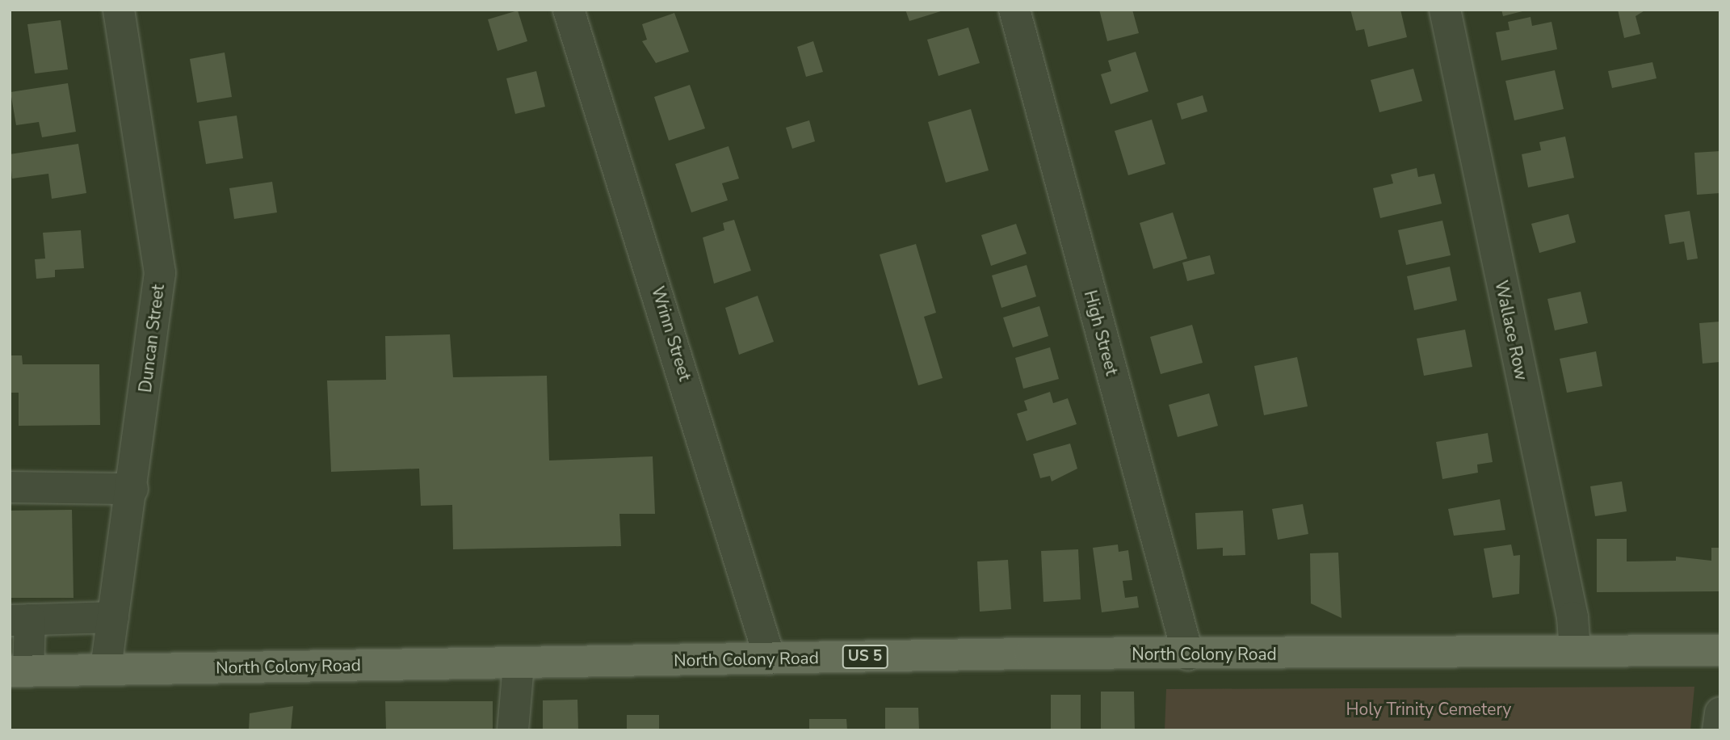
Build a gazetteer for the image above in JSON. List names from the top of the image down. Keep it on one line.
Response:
{"streets":{"main road":["North Colony Road","US 5"],"street":["Wallace Row","High Street","Wrinn Street","Duncan Street"]},"crossings":[["Wallace Row","North Colony Road"],["High Street","North Colony Road"],["Wrinn Street","North Colony Road"],["Duncan Street","North Colony Road"]],"parks":["Holy Trinity Cemetery"]}
